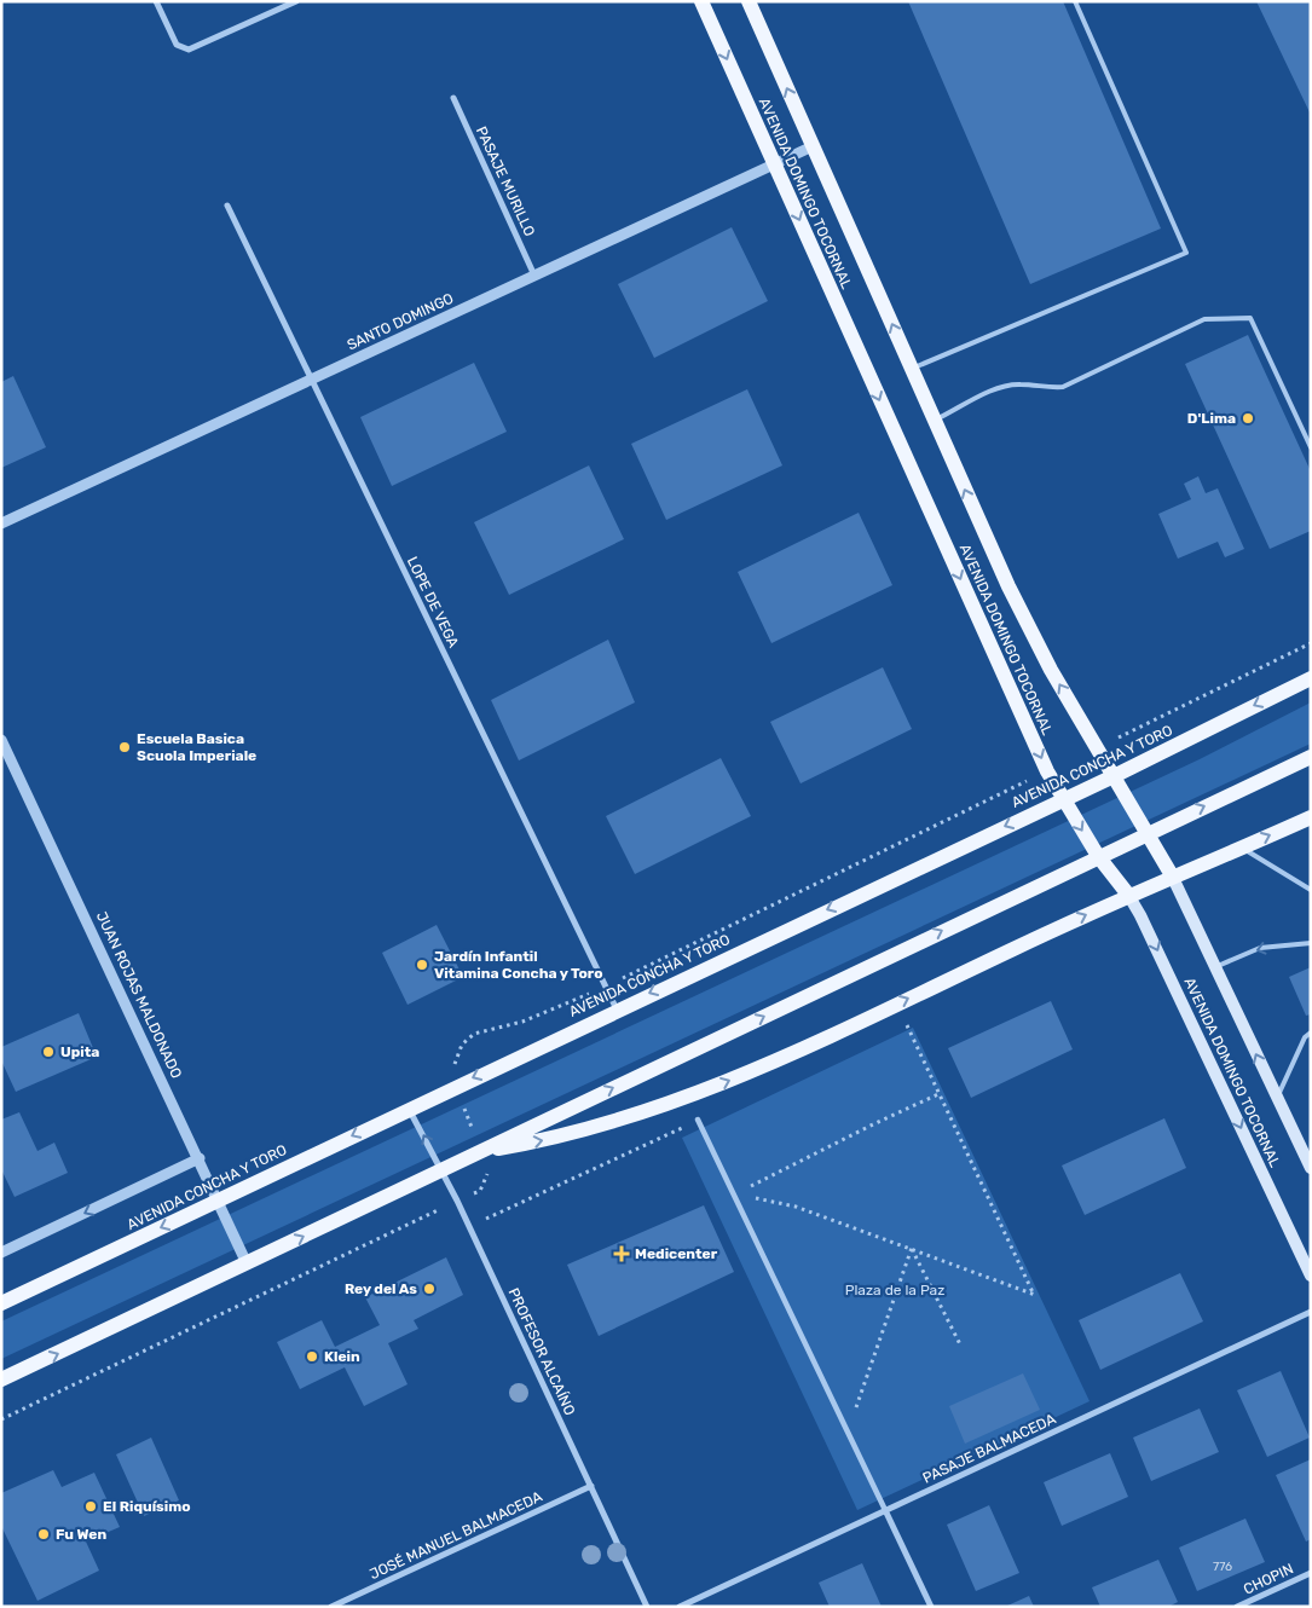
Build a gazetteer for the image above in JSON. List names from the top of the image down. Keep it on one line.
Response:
{"streets":{"main road":["AVENIDA DOMINGO TOCORNAL","AVENIDA CONCHA Y TORO"],"street":["PASAJE MURILLO","SANTO DOMINGO","LOPE DE VEGA","JUAN ROJAS MALDONADO","PROFESOR ALCAÍNO","PASAJE BALMACEDA","JOSÉ MANUEL BALMACEDA","CHOPIN"]},"crossings":[["PASAJE MURILLO","SANTO DOMINGO"],["AVENIDA DOMINGO TOCORNAL","SANTO DOMINGO"],["AVENIDA DOMINGO TOCORNAL","AVENIDA CONCHA Y TORO"],["SANTO DOMINGO","LOPE DE VEGA"],["LOPE DE VEGA","AVENIDA CONCHA Y TORO"],["AVENIDA CONCHA Y TORO","JUAN ROJAS MALDONADO"],["AVENIDA CONCHA Y TORO","PROFESOR ALCAÍNO"],["PROFESOR ALCAÍNO","JOSÉ MANUEL BALMACEDA"]],"parks":["Plaza de la Paz"],"places":{"other":["D'Lima","Escuela Basica Scuola Imperiale","Jardín Infantil Vitamina Concha y Toro","Upita","Rey del As","Klein","El Riquísimo","Fu Wen"],"health":["Medicenter"]},"house_numbers":["776"]}
